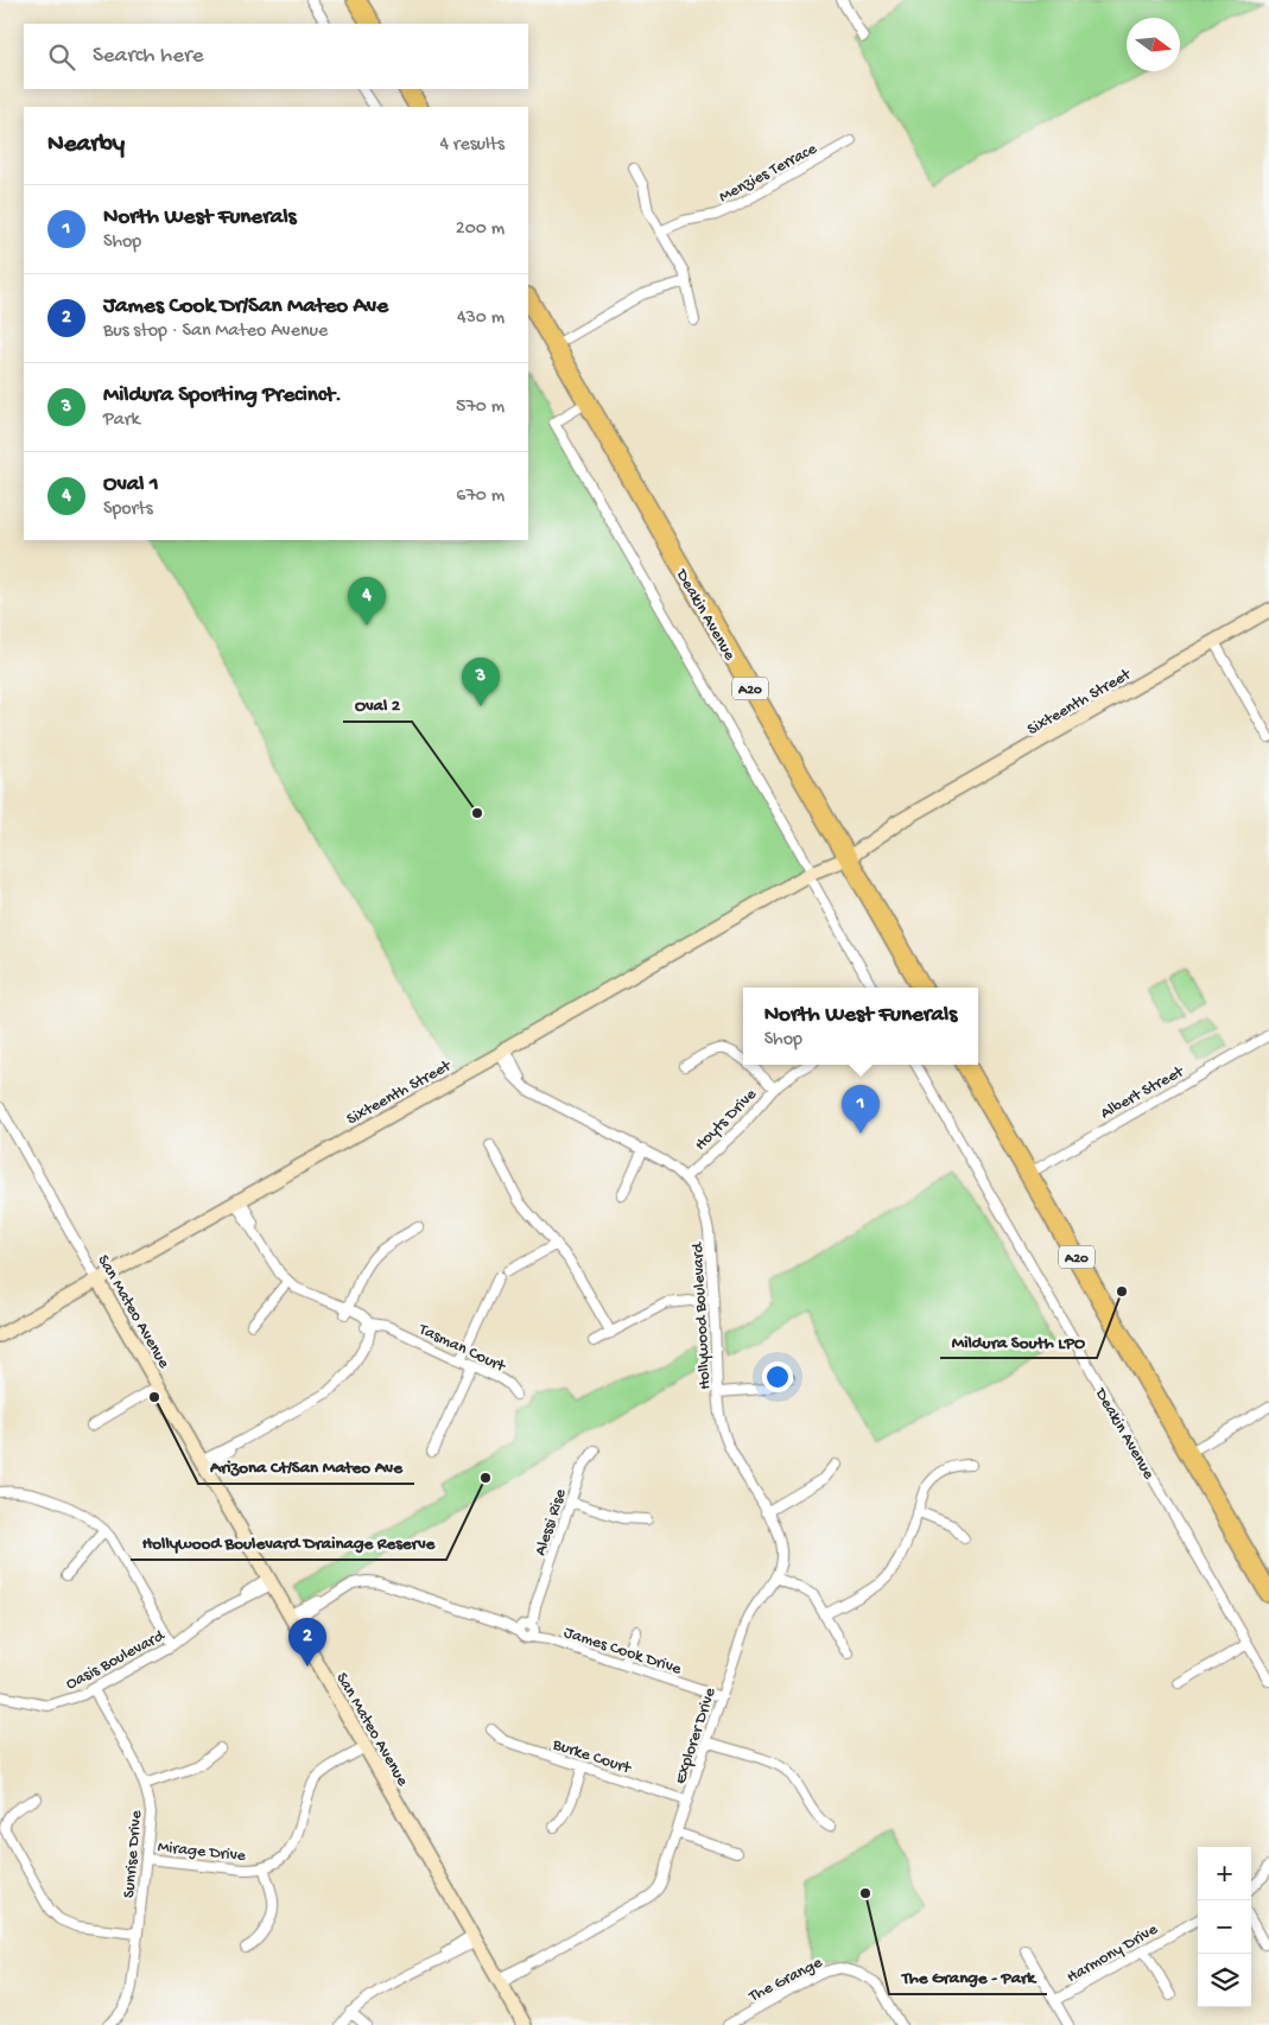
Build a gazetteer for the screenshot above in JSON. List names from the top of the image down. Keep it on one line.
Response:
{"streets":{"highway":["Deakin Avenue","A20"],"street":["Menzies Terrace","Sixteenth Street","Albert Street","Hoyts Drive","San Mateo Avenue","Hollywood Boulevard","Tasman Court","Alessi Rise","James Cook Drive","Oasis Boulevard","Explorer Drive","Burke Court","Mirage Drive","Sunrise Drive","Harmony Drive","The Grange"]},"crossings":[["Deakin Avenue","Sixteenth Street"],["A20","Albert Street"],["Sixteenth Street","San Mateo Avenue"],["Sixteenth Street","Hollywood Boulevard"],["Sixteenth Street","Tasman Court"],["Hoyts Drive","Hollywood Boulevard"],["San Mateo Avenue","James Cook Drive"],["San Mateo Avenue","Oasis Boulevard"],["San Mateo Avenue","Explorer Drive"],["San Mateo Avenue","Mirage Drive"],["Hollywood Boulevard","Explorer Drive"],["Alessi Rise","James Cook Drive"],["James Cook Drive","Explorer Drive"],["Oasis Boulevard","Sunrise Drive"],["Explorer Drive","Burke Court"],["Mirage Drive","Sunrise Drive"]],"places":["Oval 2","Mildura South LPO","Arizona Ct/San Mateo Ave","Hollywood Boulevard Drainage Reserve","The Grange - Park"],"north":"right","page":{"search":"Search here","heading":["Nearby","4 results"],"list":[{"mark":"1","name":"North West Funerals","note":"Shop","value":"200 m"},{"mark":"2","name":"James Cook Dr/San Mateo Ave","note":"Bus stop · San Mateo Avenue","value":"430 m"},{"mark":"3","name":"Mildura Sporting Precinct.","note":"Park","value":"570 m"},{"mark":"4","name":"Oval 1","note":"Sports","value":"670 m"}],"pins":["4","3","1","2"],"popup":["North West Funerals","Shop"],"map_buttons":["+","−"]}}
